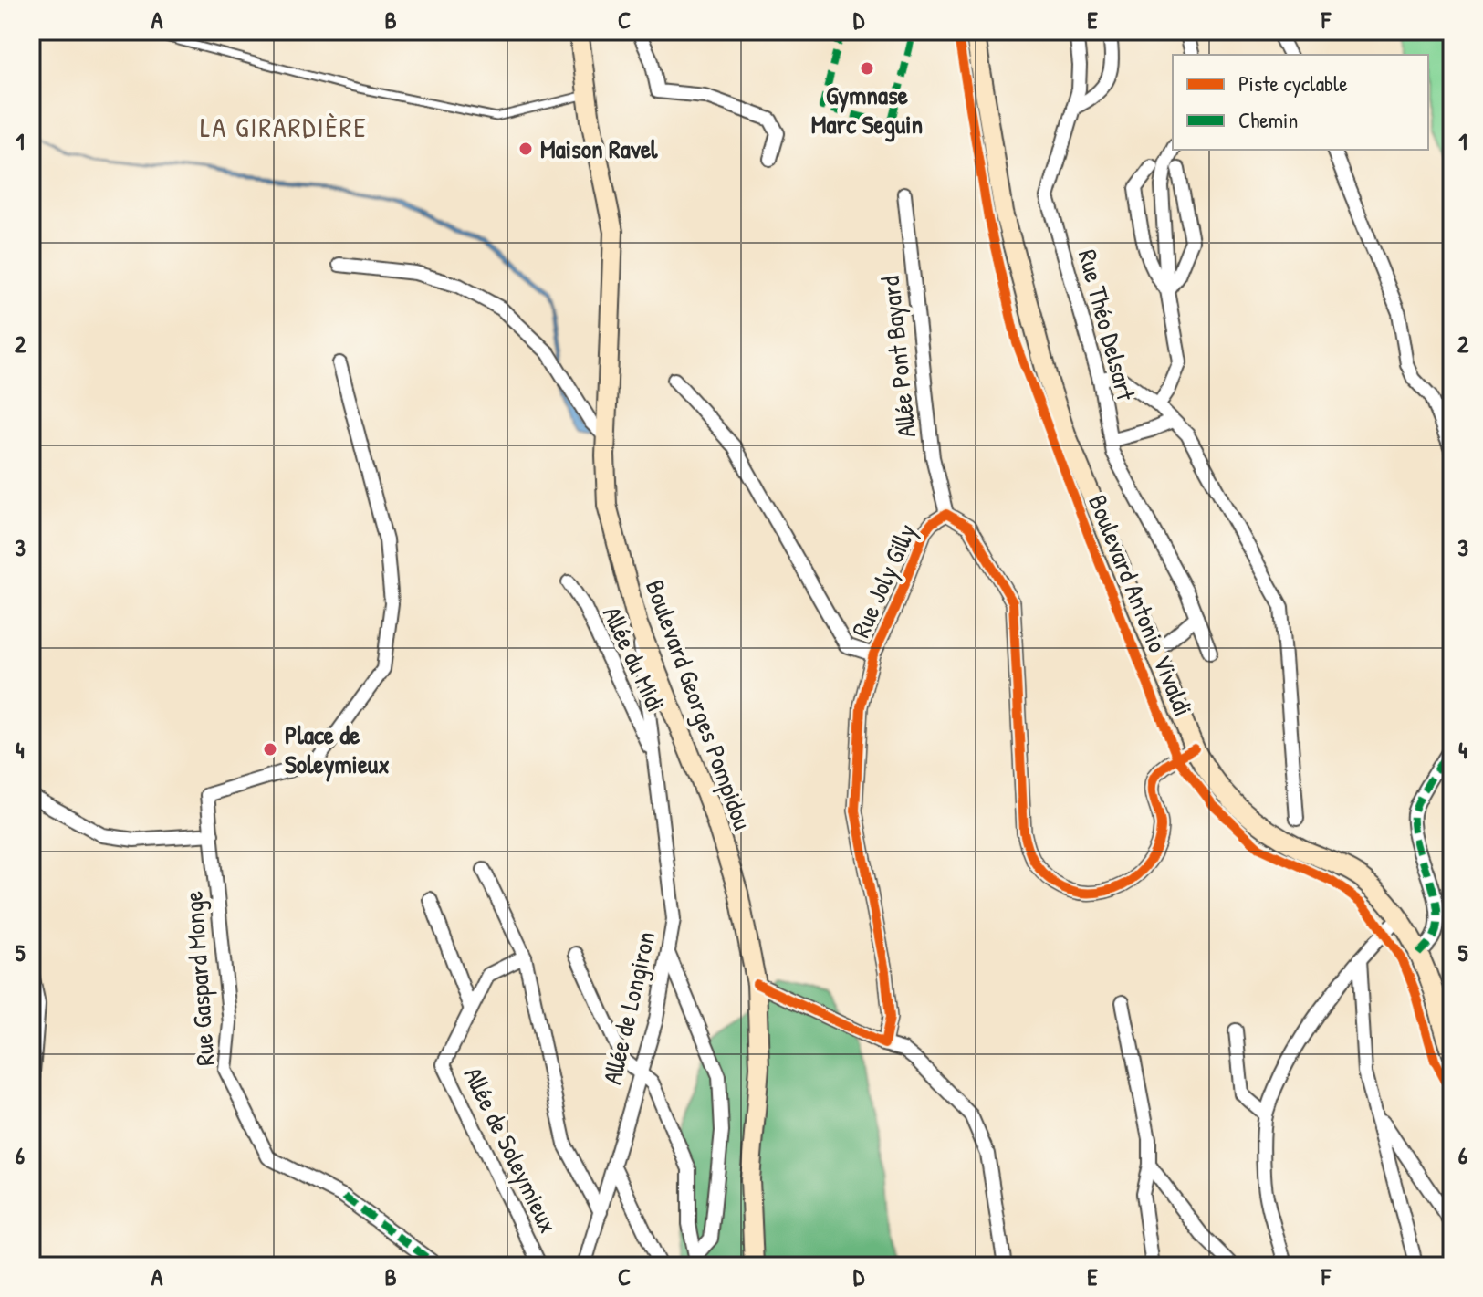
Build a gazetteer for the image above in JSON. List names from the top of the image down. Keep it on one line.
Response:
{"streets":{"main road":["Boulevard Antonio Vivaldi","Boulevard Georges Pompidou"],"street":["Rue Théo Delsart","Allée Pont Bayard","Rue Joly Gilly","Allée du Midi","Rue Gaspard Monge","Allée de Longiron","Allée de Soleymieux"]},"crossings":[["Allée Pont Bayard","Rue Joly Gilly"],["Rue Joly Gilly","Boulevard Antonio Vivaldi"],["Allée du Midi","Allée de Longiron"],["Boulevard Georges Pompidou","Allée de Longiron"]],"districts":["LA GIRARDIÈRE"],"places":["Gymnase Marc Seguin","Maison Ravel","Place de Soleymieux"],"legend":["Piste cyclable","Chemin"],"grid":{"columns":["A","B","C","D","E","F"],"rows":["1","2","3","4","5","6"]}}
